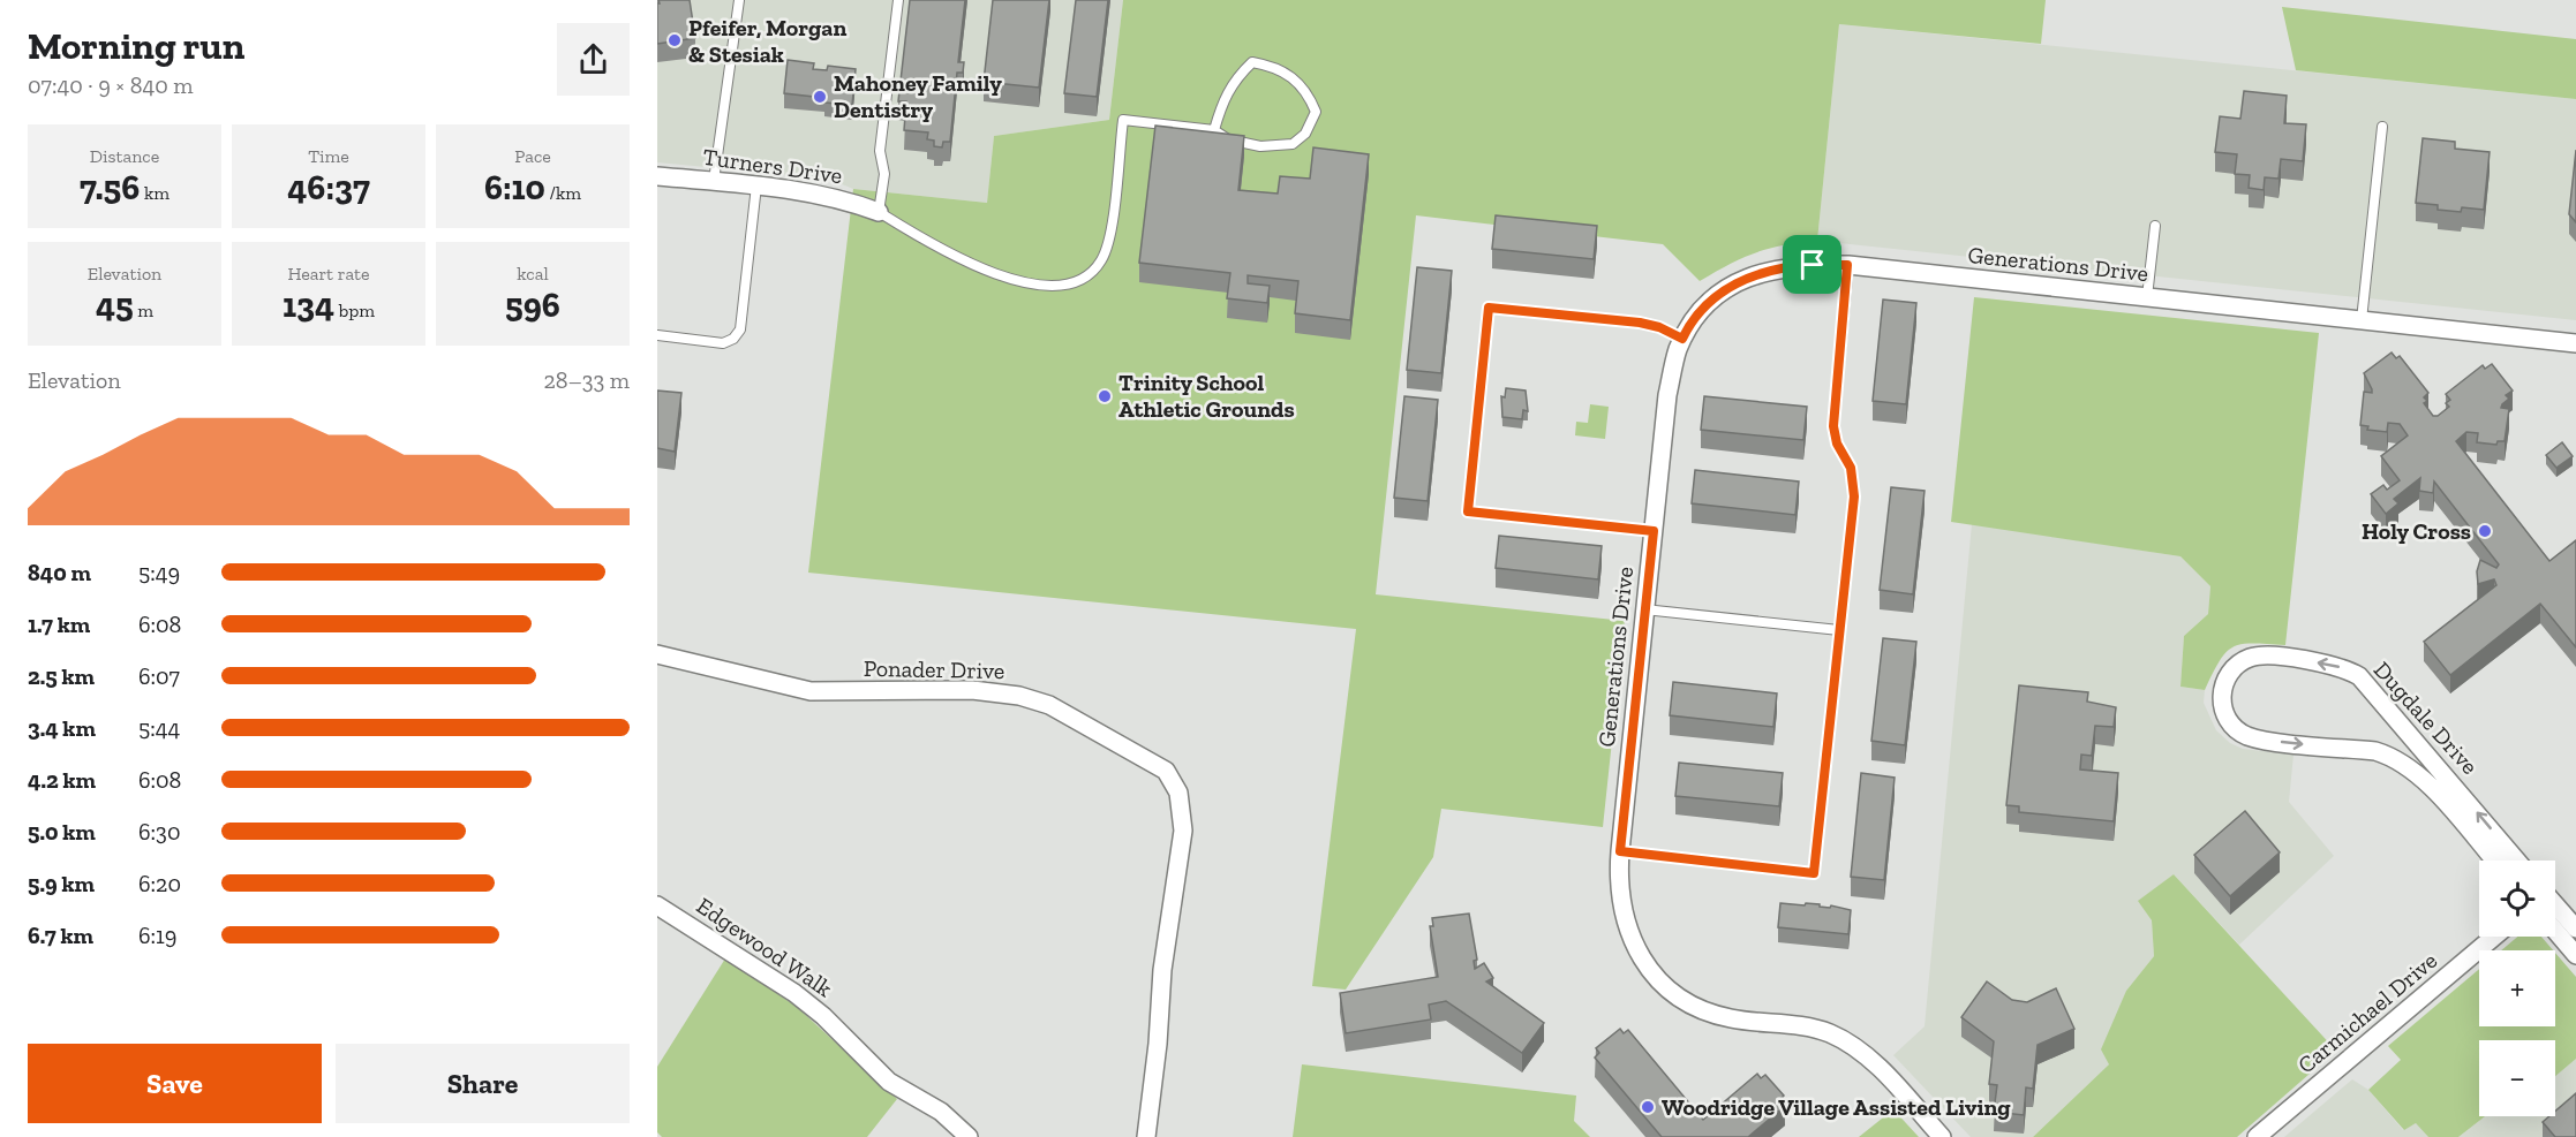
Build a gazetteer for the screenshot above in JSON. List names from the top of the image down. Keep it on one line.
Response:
{"streets":{"street":["Turners Drive","Generations Drive","Ponader Drive","Dugdale Drive","Edgewood Walk","Carmichael Drive"]},"places":["Pfeifer, Morgan & Stesiak","Mahoney Family Dentistry","Trinity School Athletic Grounds","Holy Cross","Woodridge Village Assisted Living"],"page":{"heading":["Morning run","07:40 · 9 × 840 m"],"stats":[["Distance","7.56 km"],["Time","46:37"],["Pace","6:10 /km"],["Elevation","45 m"],["Heart rate","134 bpm"],["kcal","596"]],"chart":["Elevation","28–33 m"],"list":[{"name":"840 m","note":"5:49"},{"name":"1.7 km","note":"6:08"},{"name":"2.5 km","note":"6:07"},{"name":"3.4 km","note":"5:44"},{"name":"4.2 km","note":"6:08"},{"name":"5.0 km","note":"6:30"},{"name":"5.9 km","note":"6:20"},{"name":"6.7 km","note":"6:19"}],"map_buttons":["+","−"],"buttons":["Save","Share"]}}
